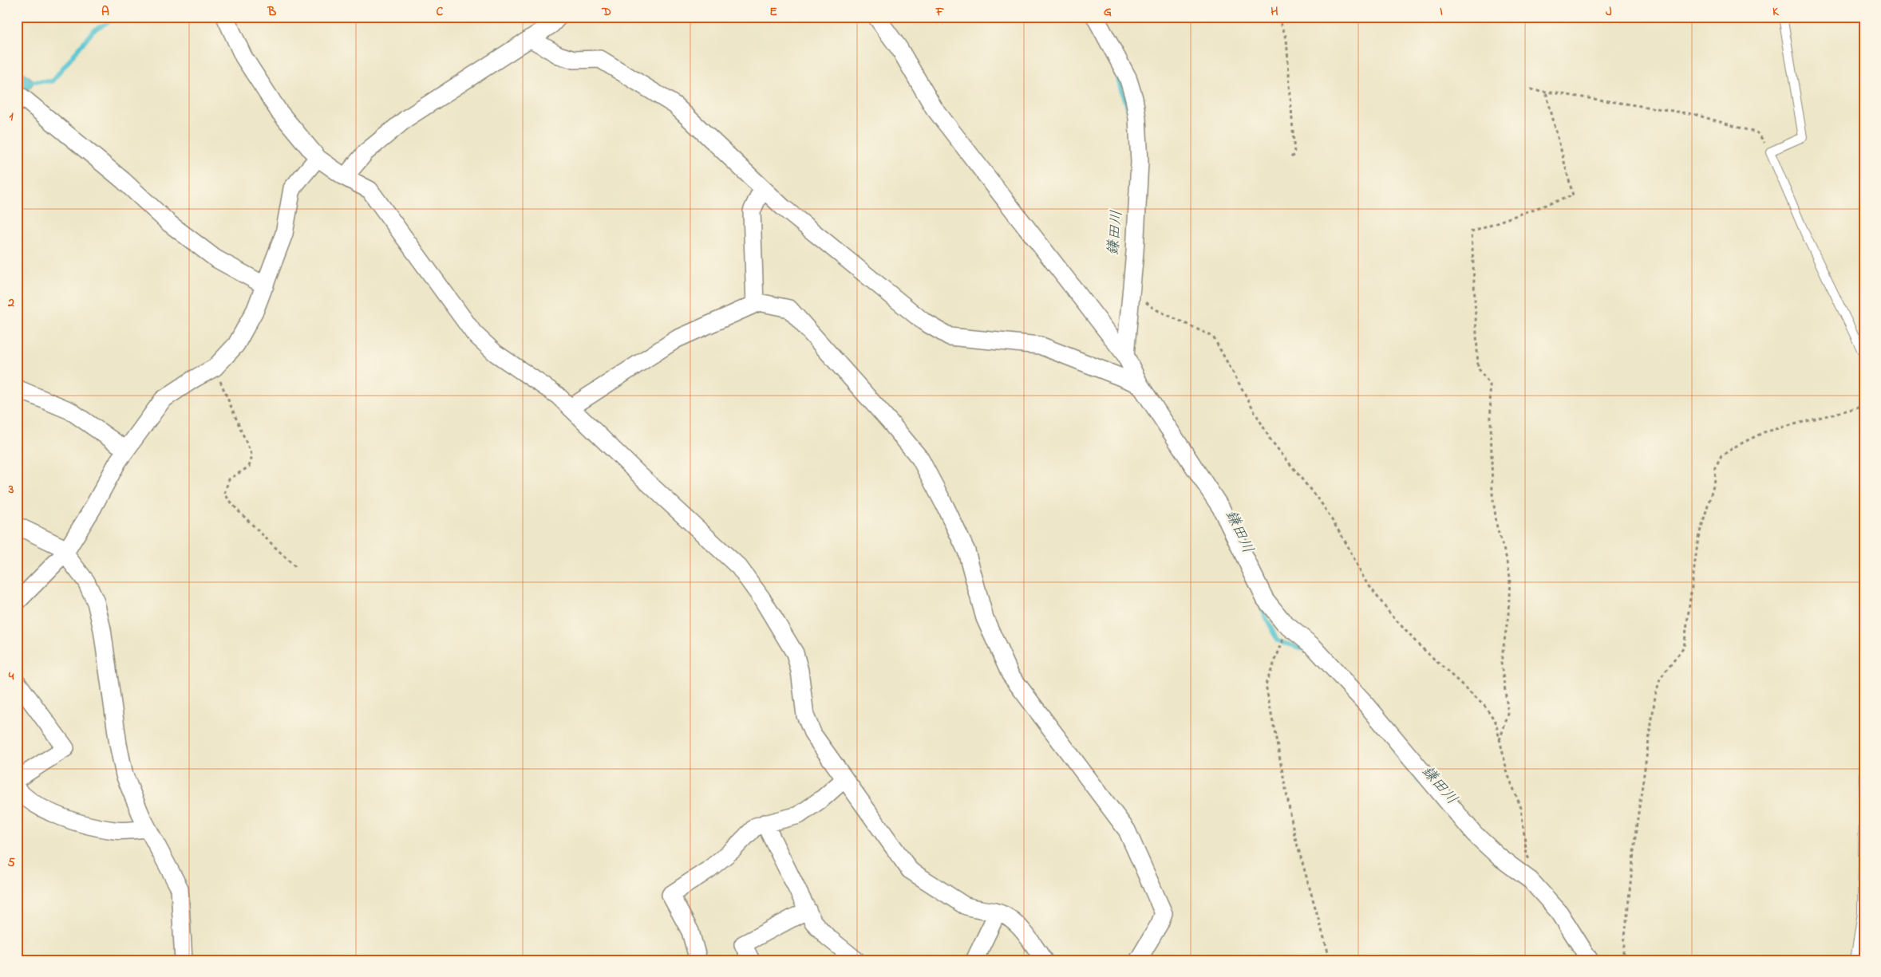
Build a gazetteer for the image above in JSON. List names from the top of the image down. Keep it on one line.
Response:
{"water":["鎌田川"],"grid":{"columns":["A","B","C","D","E","F","G","H","I","J","K"],"rows":["1","2","3","4","5"]}}
